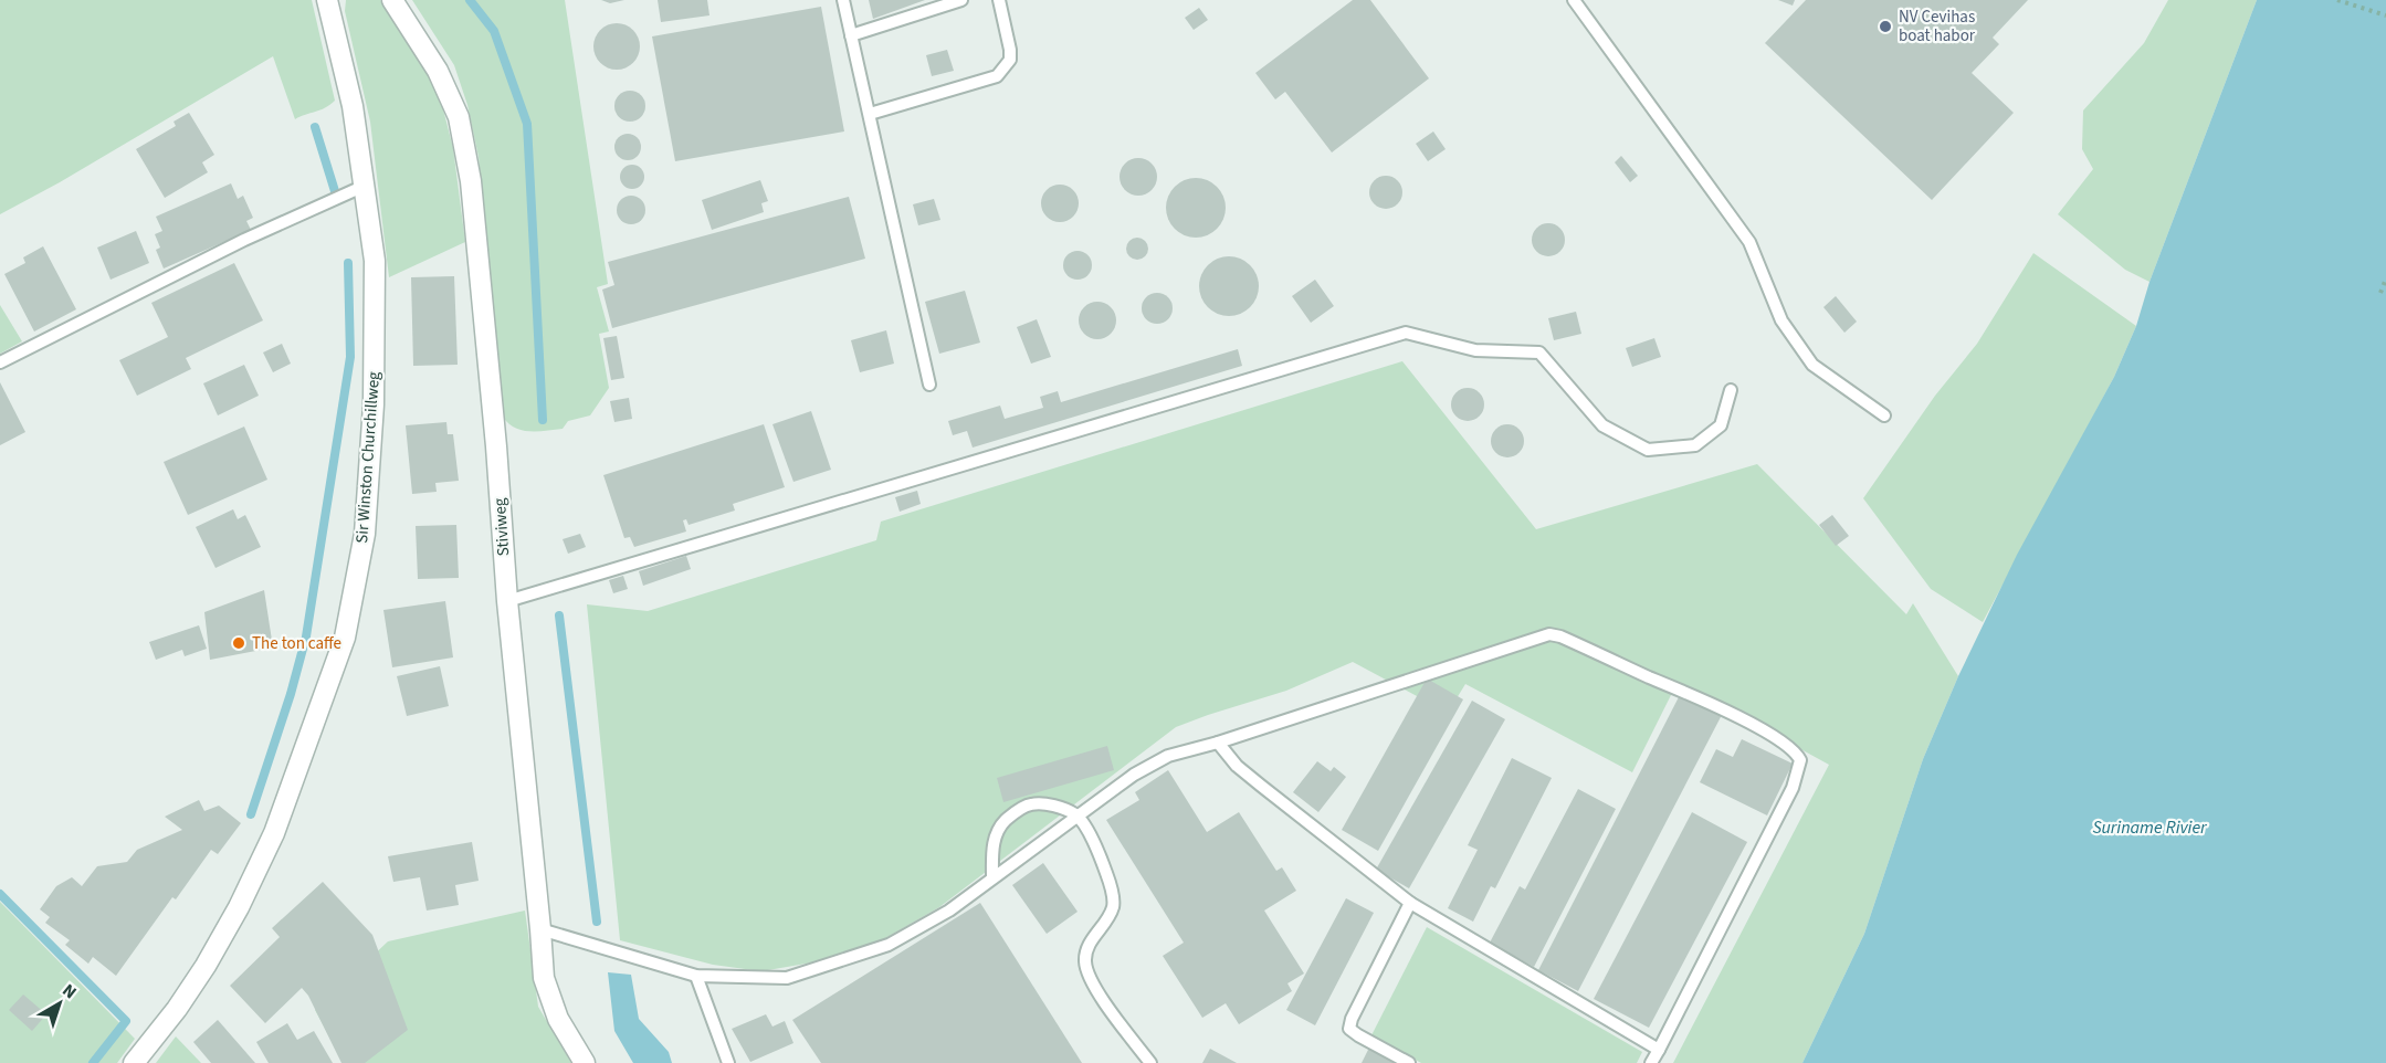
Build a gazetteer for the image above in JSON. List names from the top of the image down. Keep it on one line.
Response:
{"streets":{"street":["Sir Winston Churchillweg","Stiviweg"]},"water":["Suriname Rivier"],"places":["NV Cevihas boat habor","The ton caffe"],"north":"top right"}
